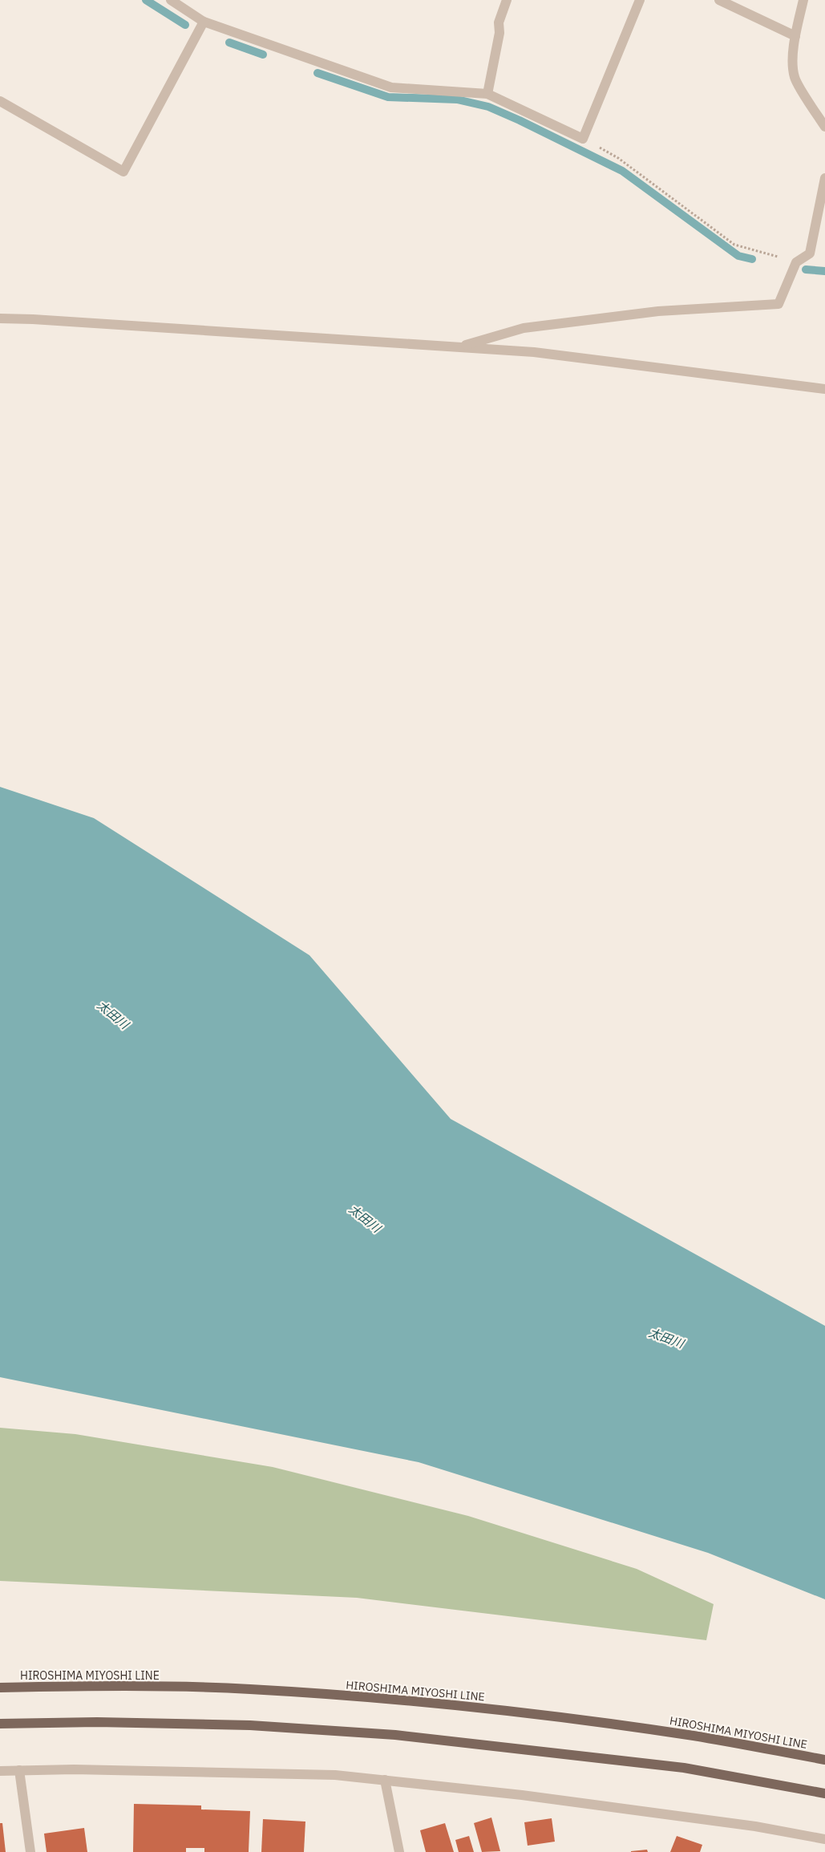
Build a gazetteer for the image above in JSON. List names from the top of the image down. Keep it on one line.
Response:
{"streets":{"main road":["HIROSHIMA MIYOSHI LINE"]},"water":["太田川"]}
